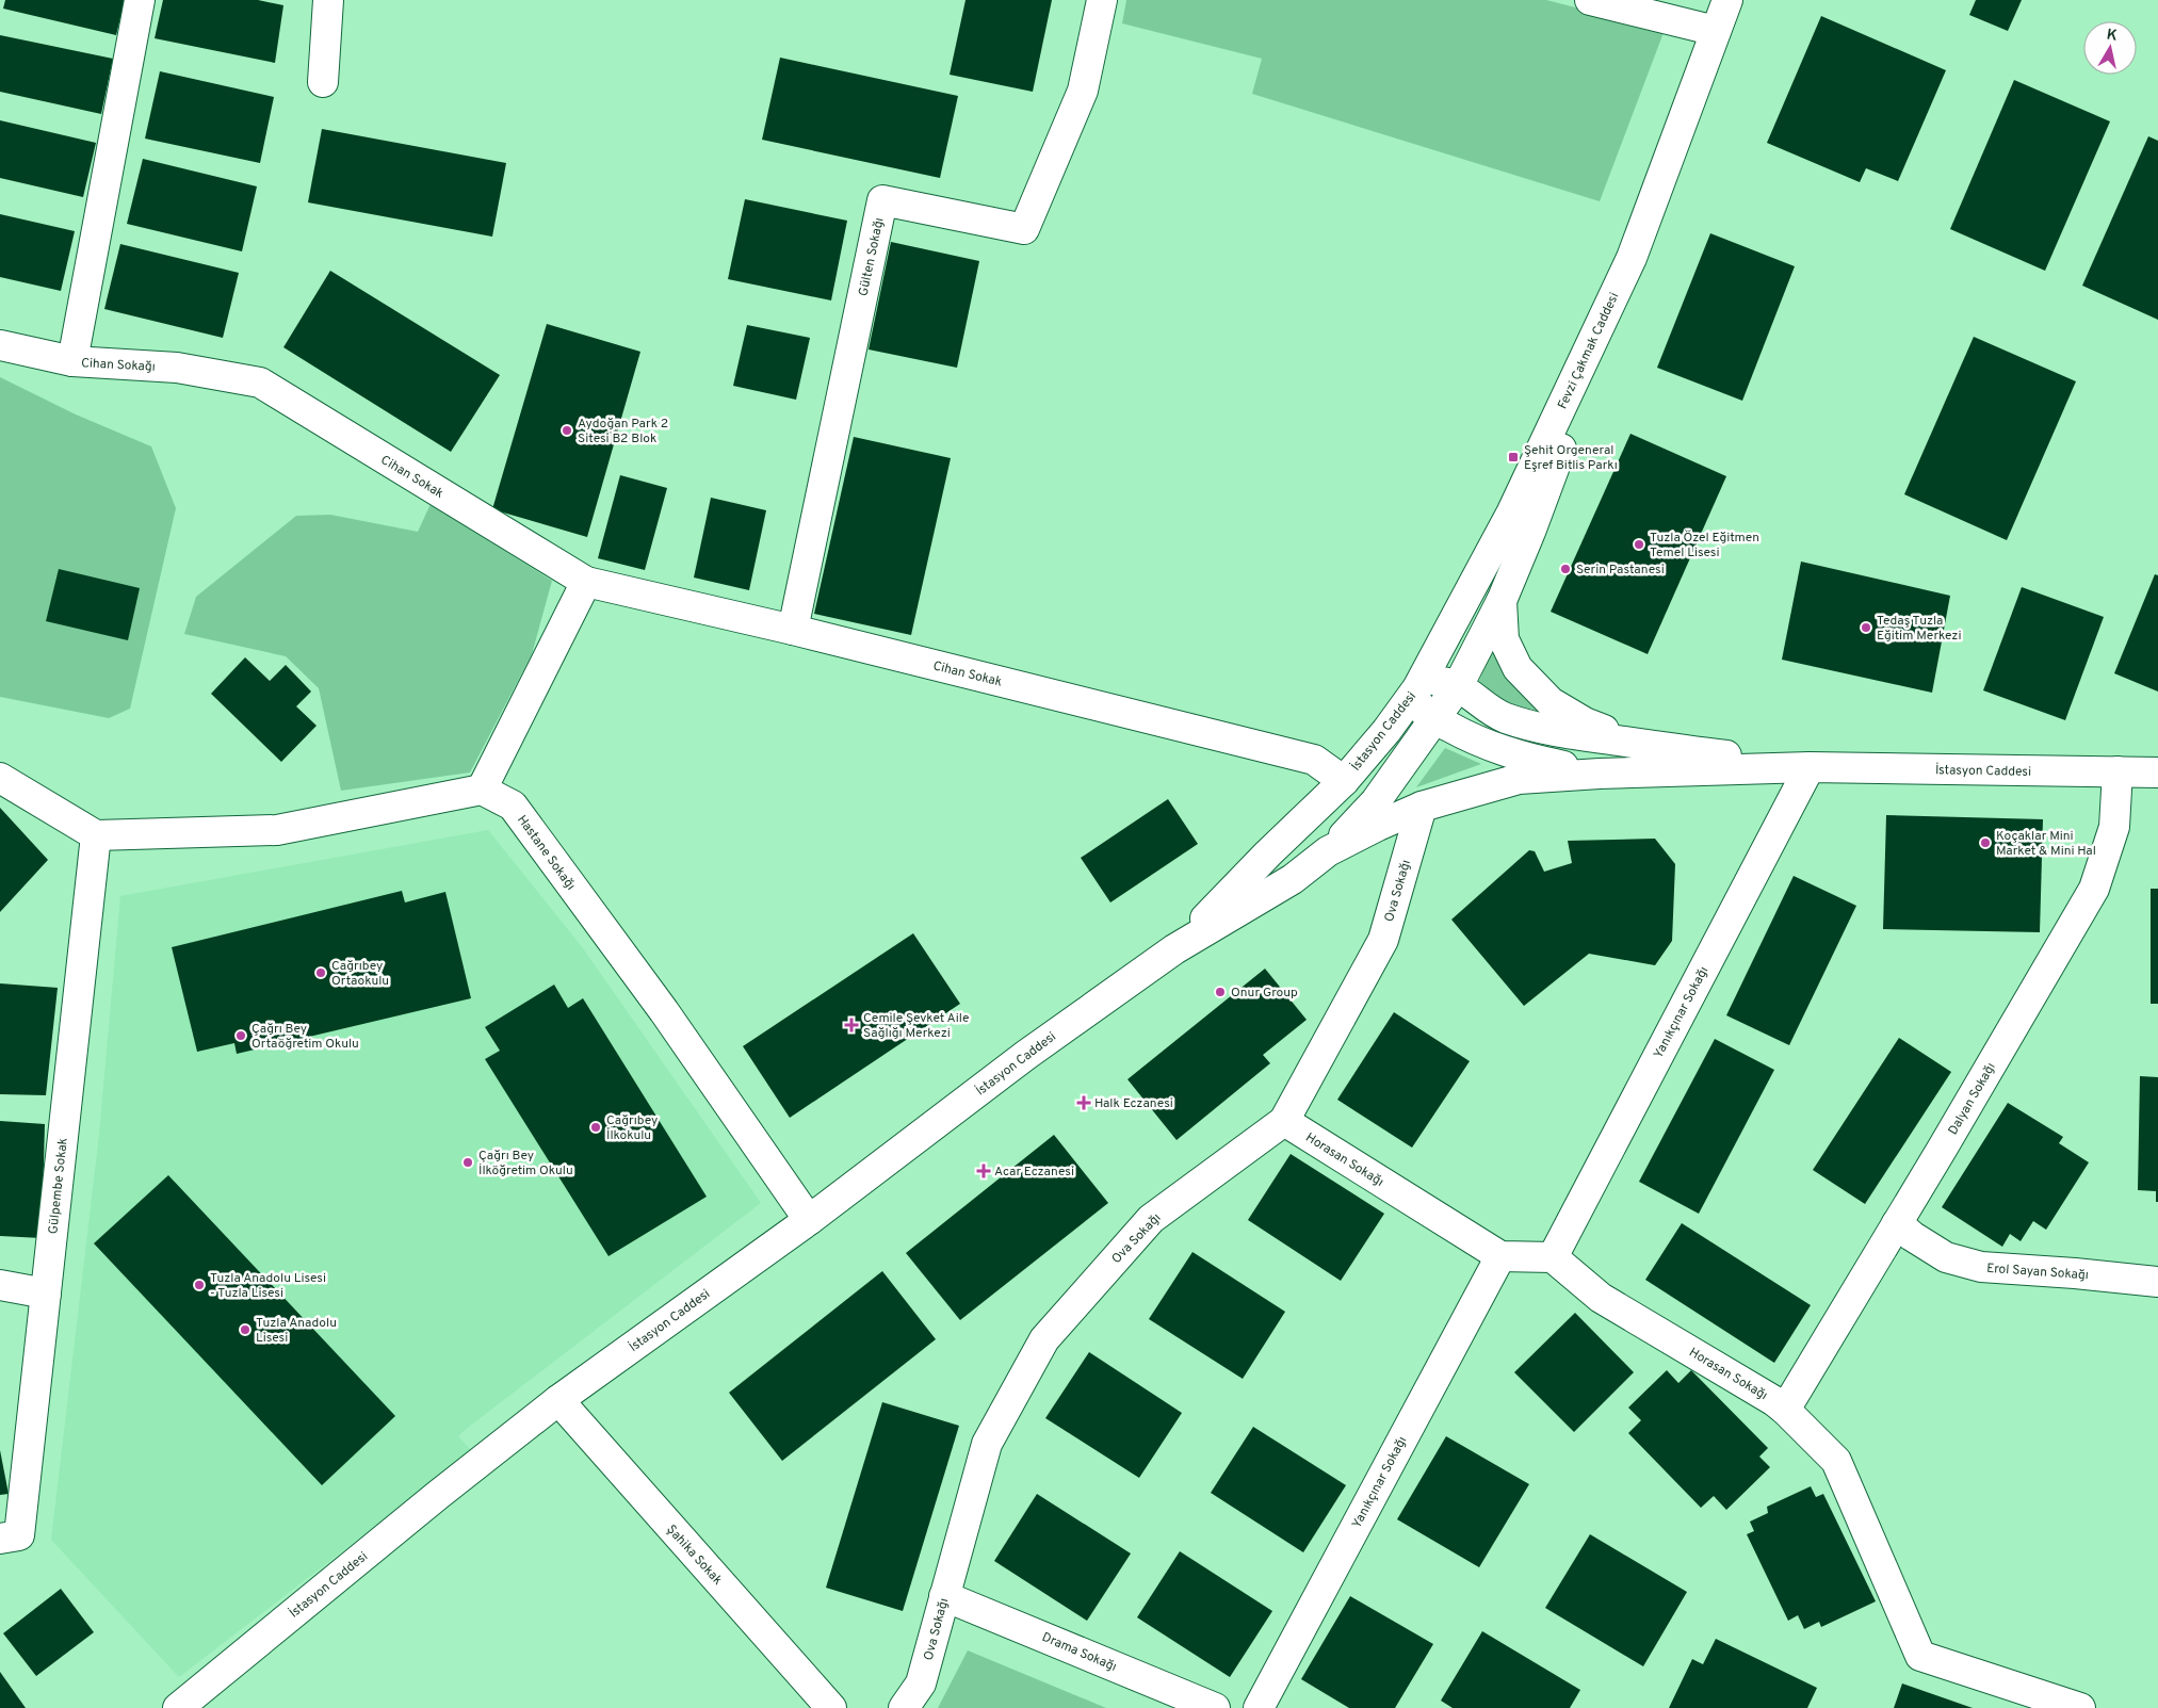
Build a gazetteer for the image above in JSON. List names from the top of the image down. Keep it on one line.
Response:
{"streets":{"street":["Gülten Sokağı","Fevzi Çakmak Caddesi","Cihan Sokağı","Cihan Sokak","İstasyon Caddesi","Hastane Sokağı","Ova Sokağı","Yanıkçınar Sokağı","Dalyan Sokağı","Horasan Sokağı","Gülpembe Sokak","Erol Sayan Sokağı","Şahika Sokak","Drama Sokağı"]},"crossings":[["Gülten Sokağı","Cihan Sokak"],["Fevzi Çakmak Caddesi","İstasyon Caddesi"],["Cihan Sokağı","Cihan Sokak"],["Cihan Sokak","İstasyon Caddesi"],["İstasyon Caddesi","Hastane Sokağı"],["İstasyon Caddesi","Ova Sokağı"],["İstasyon Caddesi","Yanıkçınar Sokağı"],["İstasyon Caddesi","Dalyan Sokağı"],["İstasyon Caddesi","Şahika Sokak"],["Ova Sokağı","Horasan Sokağı"],["Ova Sokağı","Drama Sokağı"],["Yanıkçınar Sokağı","Horasan Sokağı"],["Dalyan Sokağı","Horasan Sokağı"],["Dalyan Sokağı","Erol Sayan Sokağı"]],"places":{"other":["Aydoğan Park 2 Sitesi B2 Blok","Tuzla Özel Eğitmen Temel Lisesi","Serin Pastanesi","Tedaş Tuzla Eğitim Merkezi","Koçaklar Mini Market & Mini Hal","Cağrıbey Ortaokulu","Onur Group","Çağrı Bey Ortaöğretim Okulu","Cağrıbey İlkokulu","Çağrı Bey İlköğretim Okulu","Tuzla Anadolu Lisesi - Tuzla Lisesi","Tuzla Anadolu Lisesi"],"transit":["Şehit Orgeneral Eşref Bitlis Parkı"],"health":["Cemile Şevket Aile Sağlığı Merkezi","Halk Eczanesi","Acar Eczanesi"]},"north":"top"}
